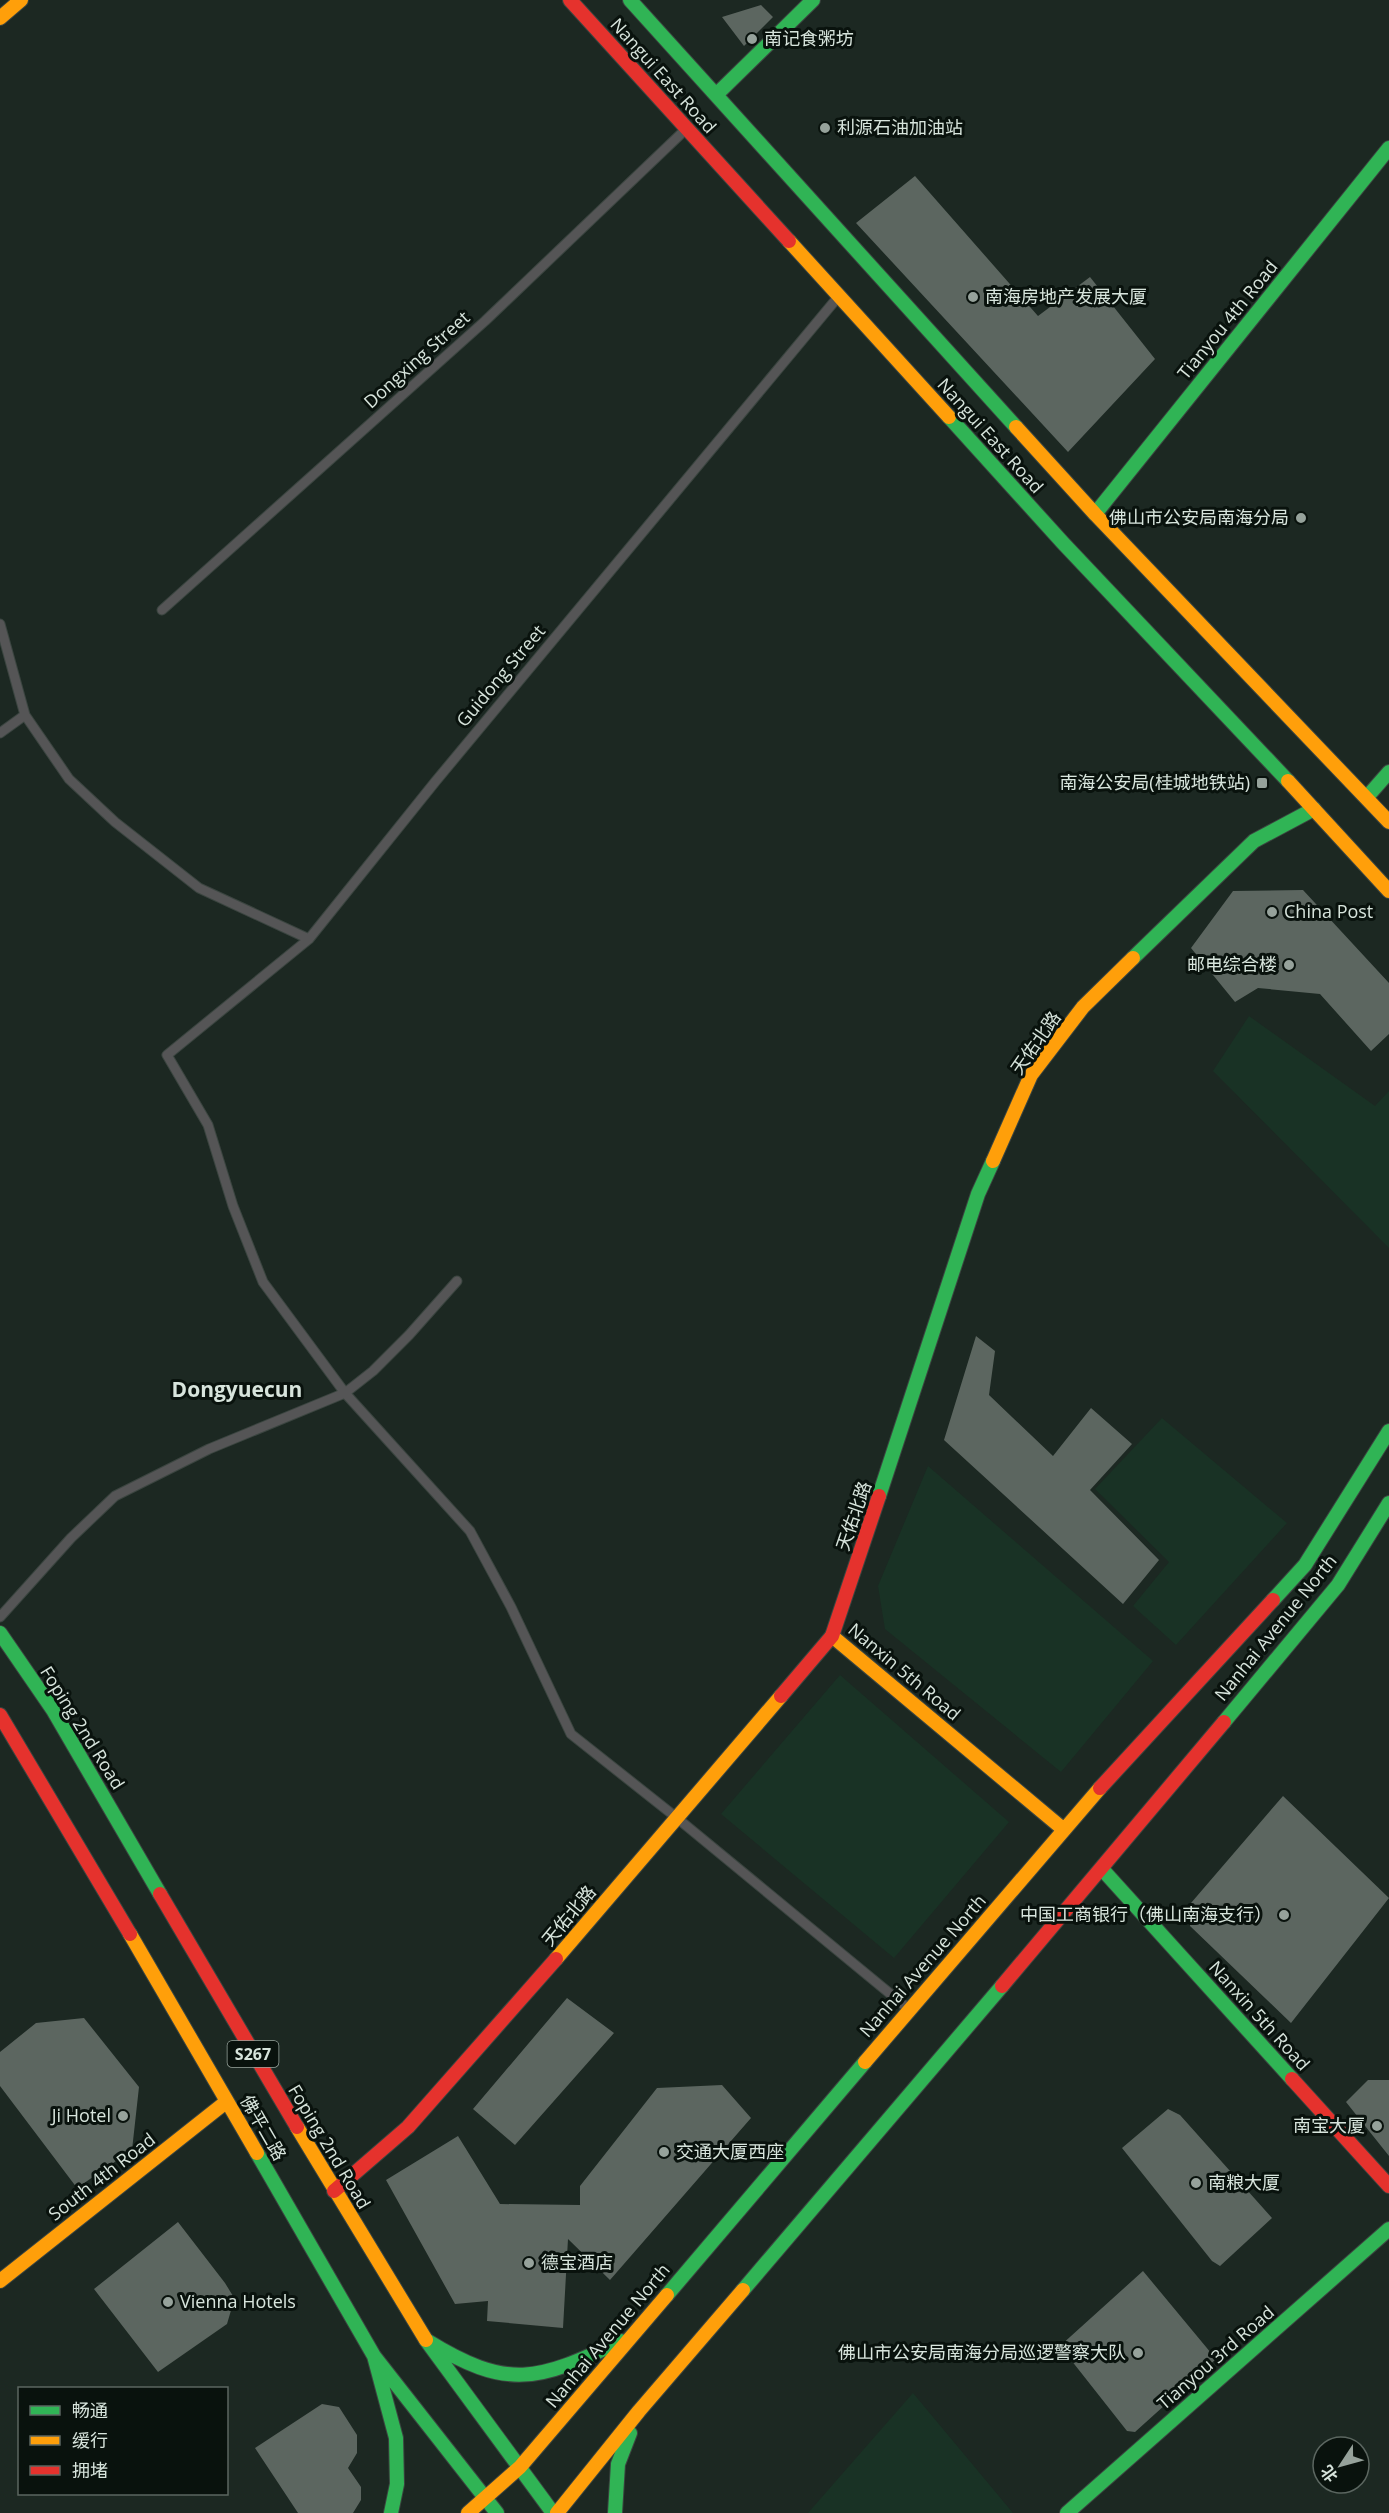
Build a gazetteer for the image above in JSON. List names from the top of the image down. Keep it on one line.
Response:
{"streets":{"main road":["Nangui East Road","Tianyou 4th Road","天佑北路","Nanhai Avenue North","Nanxin 5th Road","Foping 2nd Road","S267","佛平二路","South 4th Road","Tianyou 3rd Road"],"lane":["Dongxing Street","Guidong Street"]},"crossings":[["Nangui East Road","Tianyou 4th Road"],["Nangui East Road","Dongxing Street"],["Nangui East Road","Guidong Street"],["Nangui East Road","天佑北路"],["天佑北路","Nanxin 5th Road"],["天佑北路","Foping 2nd Road"],["Nanhai Avenue North","Nanxin 5th Road"],["Nanhai Avenue North","Foping 2nd Road"],["Nanhai Avenue North","佛平二路"],["佛平二路","South 4th Road"]],"districts":["Dongyuecun"],"places":{"other":["南记食粥坊","利源石油加油站","南海房地产发展大厦","佛山市公安局南海分局","China Post","邮电综合楼","中国工商银行（佛山南海支行）","Ji Hotel","南宝大厦","交通大厦西座","南粮大厦","德宝酒店","Vienna Hotels","佛山市公安局南海分局巡逻警察大队"],"transit":["南海公安局(桂城地铁站)"]},"legend":["畅通","缓行","拥堵"],"north":"bottom left"}
